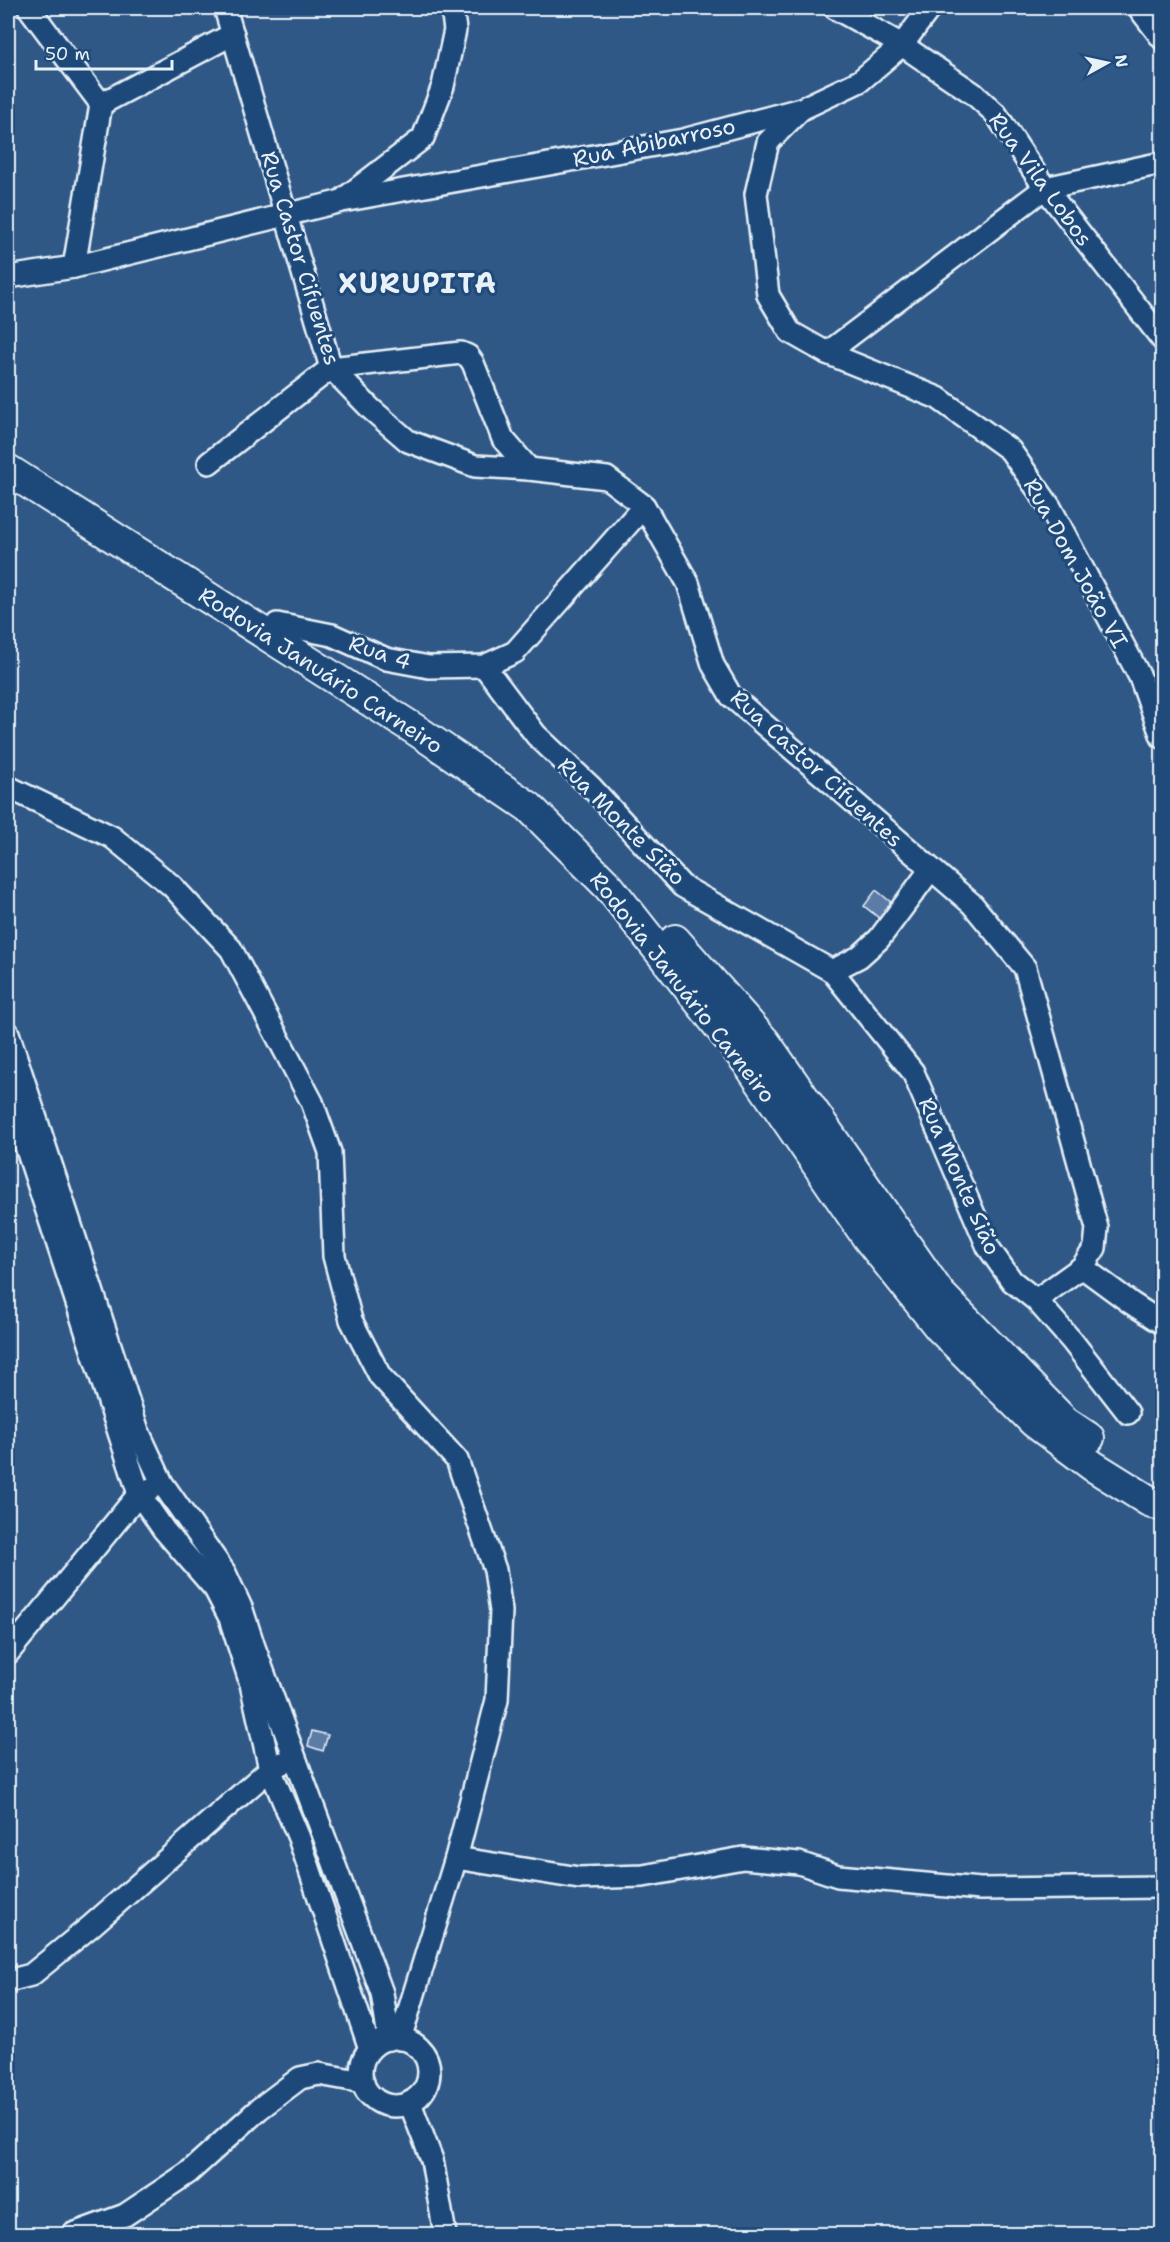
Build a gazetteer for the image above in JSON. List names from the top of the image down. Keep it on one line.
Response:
{"streets":{"highway":["Rodovia Januário Carneiro"],"street":["Rua Abibarroso","Rua Vila Lobos","Rua Castor Cifuentes","Rua Dom João VI","Rua 4","Rua Monte Sião"]},"crossings":[["Rua Abibarroso","Rua Vila Lobos"],["Rua Abibarroso","Rua Castor Cifuentes"],["Rua Abibarroso","Rua Dom João VI"],["Rua Castor Cifuentes","Rua Monte Sião"],["Rua 4","Rodovia Januário Carneiro"],["Rua 4","Rua Monte Sião"]],"districts":["XURUPITA"],"scale_bar":"50 m","north":"right"}
